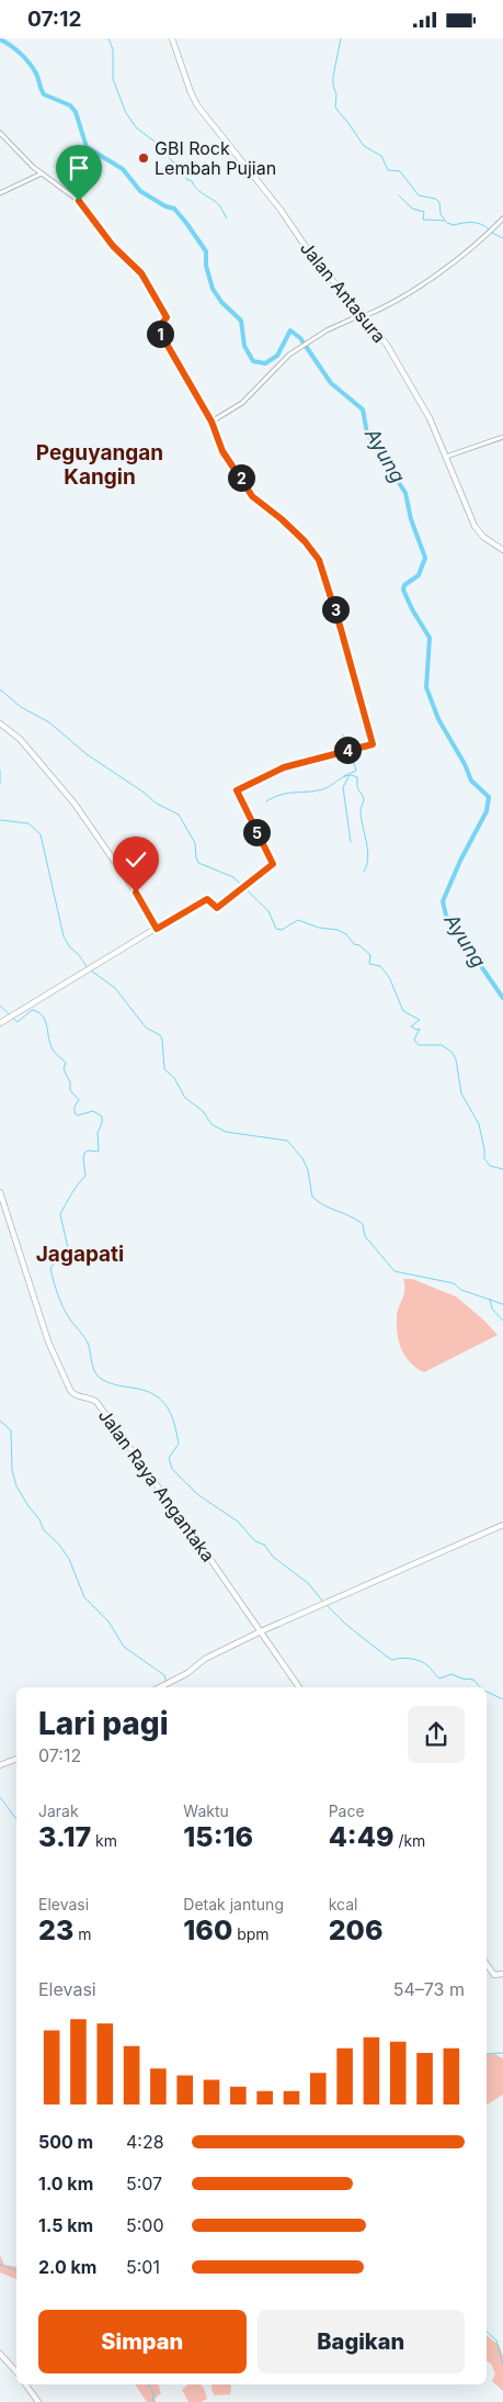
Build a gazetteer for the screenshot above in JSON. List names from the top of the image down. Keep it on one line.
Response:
{"streets":{"main road":["Jalan Antasura","Jalan Raya Angantaka"]},"districts":["Peguyangan Kangin","Jagapati"],"water":["Ayung"],"places":["GBI Rock Lembah Pujian"],"page":{"status":"07:12","pins":["1","2","3","4","5"],"heading":["Lari pagi","07:12"],"stats":[["Jarak","3.17 km"],["Waktu","15:16"],["Pace","4:49 /km"],["Elevasi","23 m"],["Detak jantung","160 bpm"],["kcal","206"]],"chart":["Elevasi","54–73 m"],"list":[{"name":"500 m","note":"4:28"},{"name":"1.0 km","note":"5:07"},{"name":"1.5 km","note":"5:00"},{"name":"2.0 km","note":"5:01"}],"buttons":["Simpan","Bagikan"]}}
